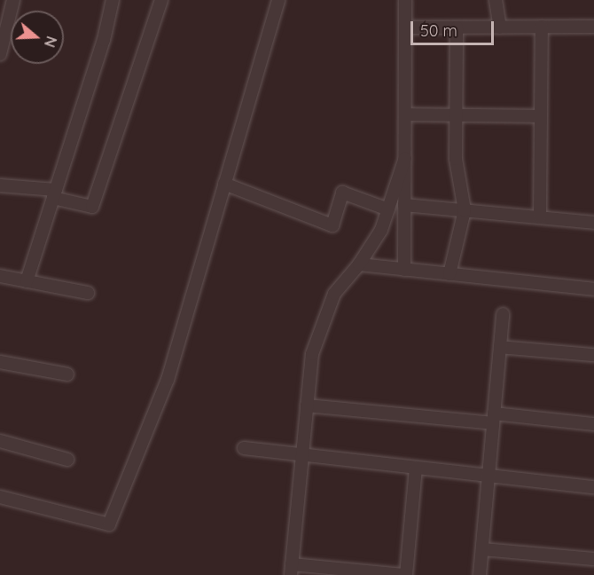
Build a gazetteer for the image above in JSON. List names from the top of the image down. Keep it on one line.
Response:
{"scale_bar":"50 m","north":"right"}
